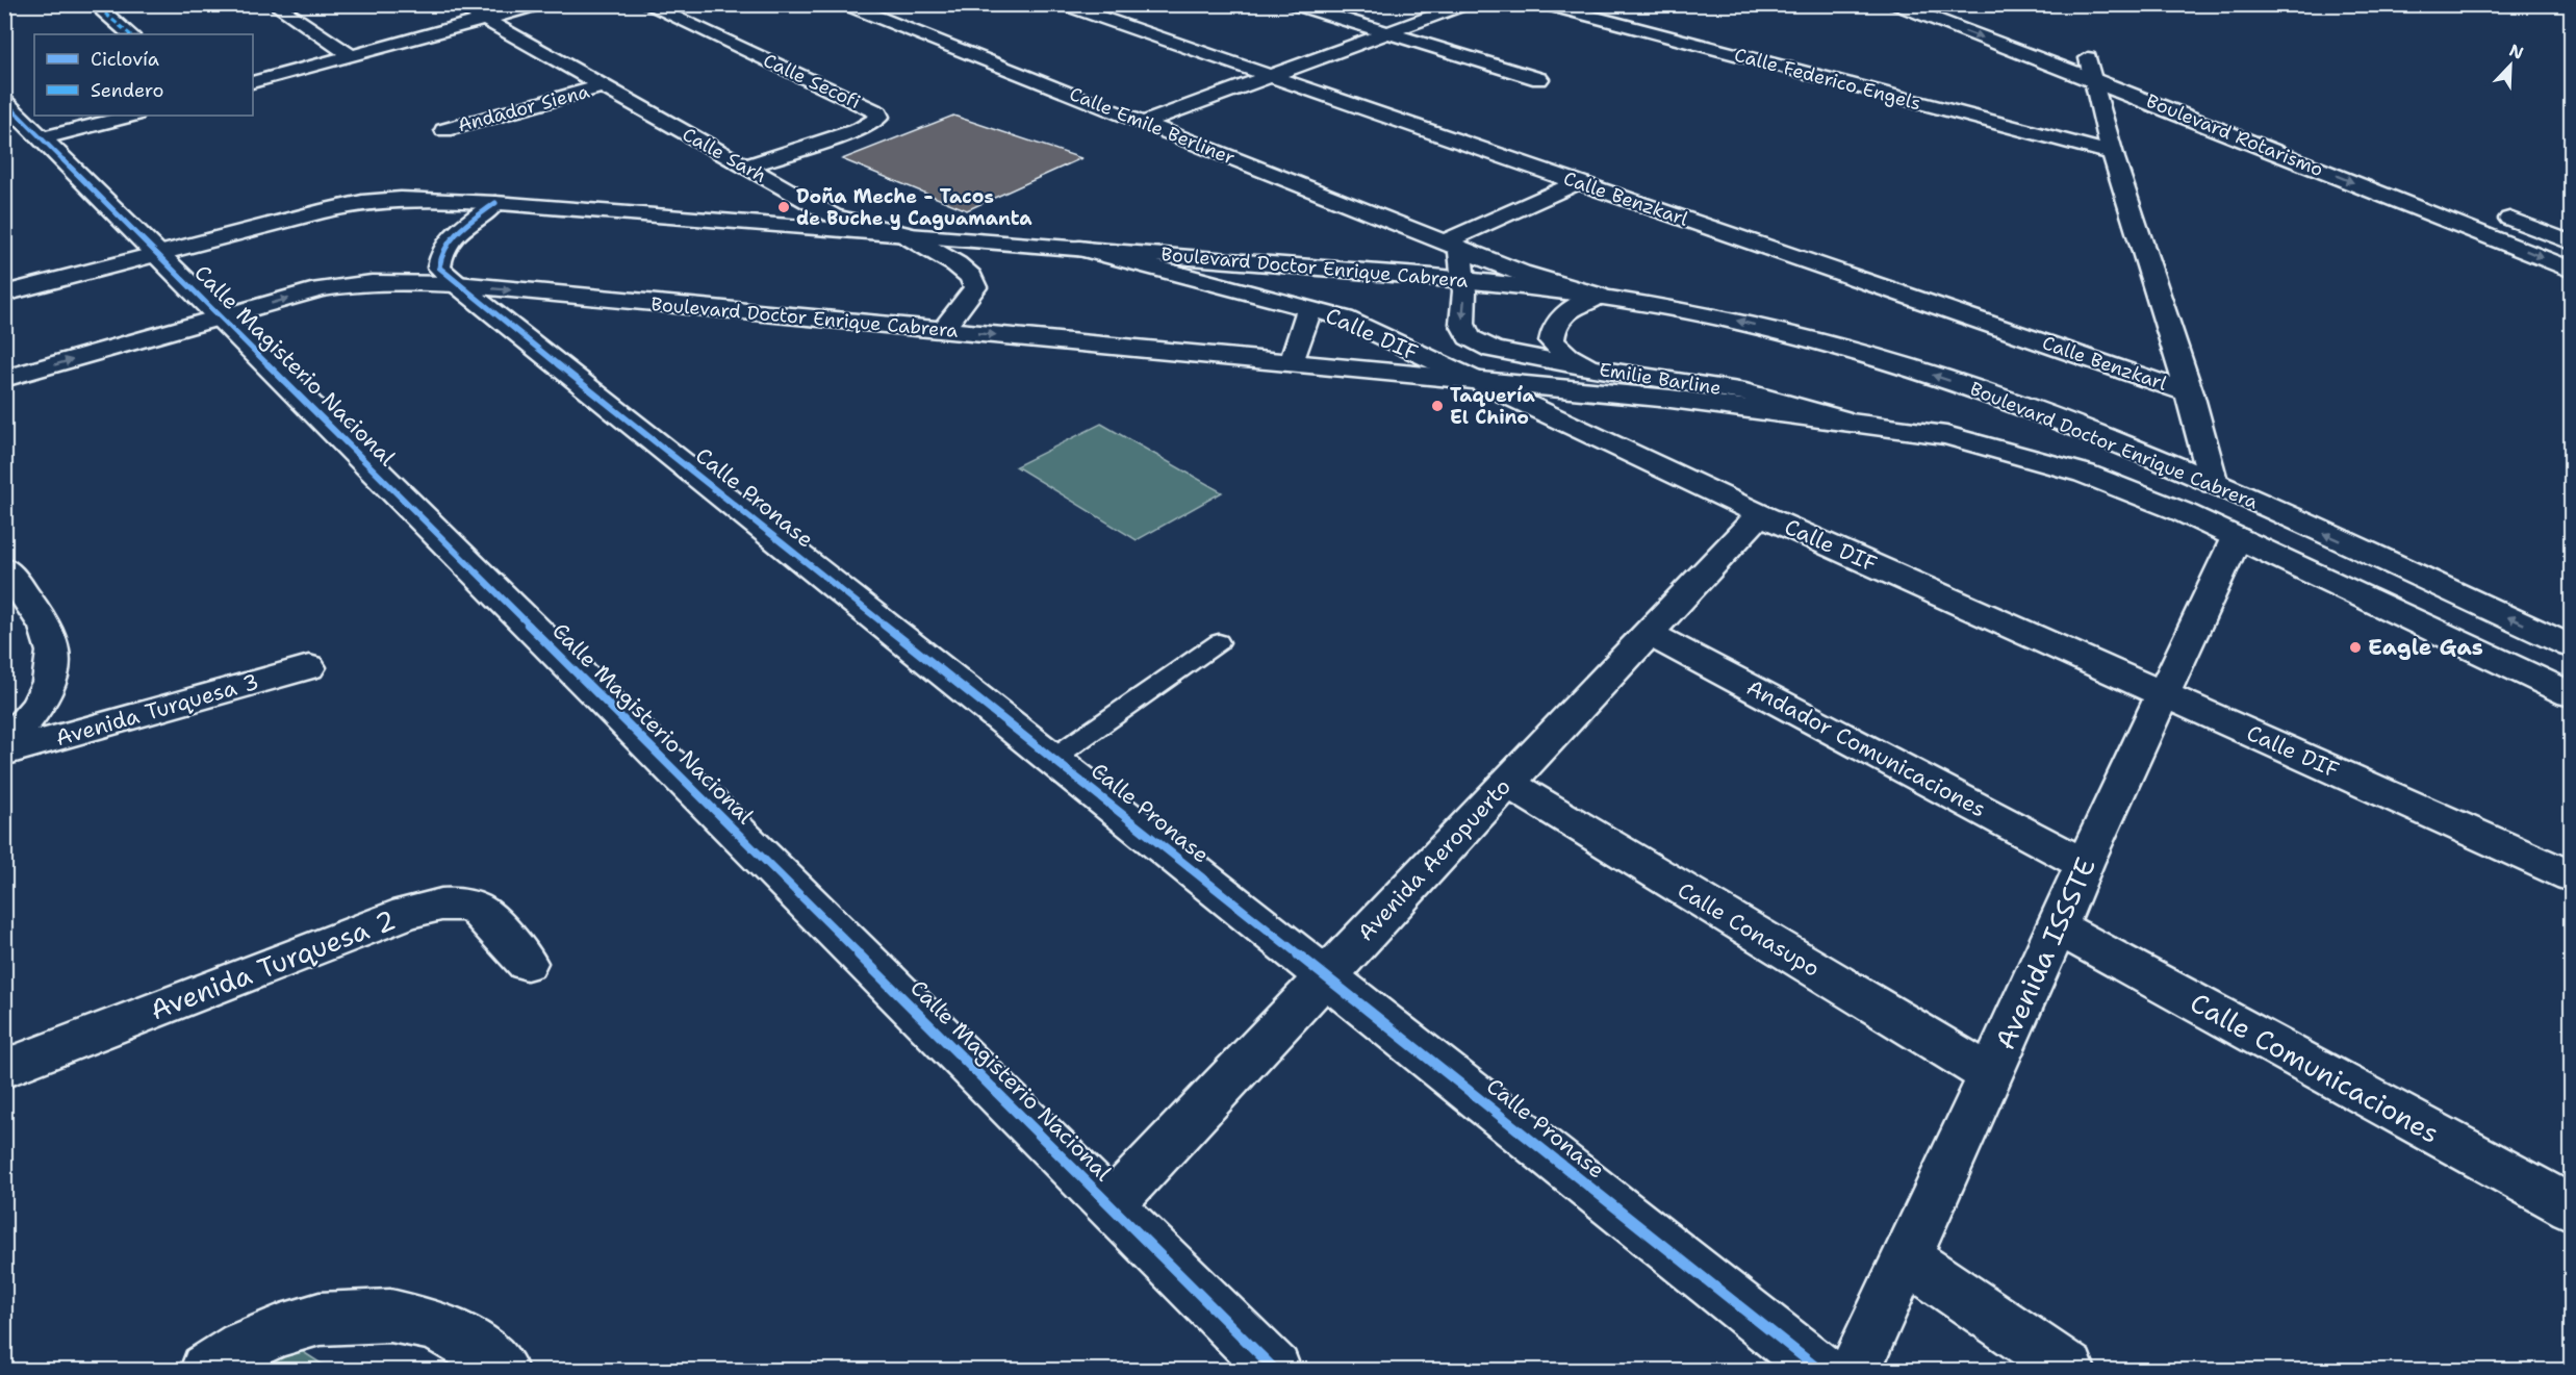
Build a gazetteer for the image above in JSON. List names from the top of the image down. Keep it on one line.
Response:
{"streets":{"street":["Calle Federico Engels","Calle Secofi","Andador Siena","Calle Emile Berliner","Boulevard Rotarismo","Calle Sarh","Calle Benzkarl","Boulevard Doctor Enrique Cabrera","Calle DIF","Calle Magisterio Nacional","Emilie Barline","Calle Pronase","Avenida Turquesa 3","Andador Comunicaciones","Avenida Aeropuerto","Calle Conasupo","Avenida ISSSTE","Avenida Turquesa 2","Calle Comunicaciones"]},"crossings":[["Calle Secofi","Calle Sarh"],["Andador Siena","Calle Sarh"],["Calle Sarh","Boulevard Doctor Enrique Cabrera"],["Boulevard Doctor Enrique Cabrera","Calle DIF"],["Boulevard Doctor Enrique Cabrera","Calle Magisterio Nacional"],["Boulevard Doctor Enrique Cabrera","Emilie Barline"],["Boulevard Doctor Enrique Cabrera","Calle Pronase"],["Boulevard Doctor Enrique Cabrera","Avenida ISSSTE"],["Calle DIF","Avenida Aeropuerto"],["Calle DIF","Avenida ISSSTE"],["Calle Magisterio Nacional","Avenida Aeropuerto"],["Calle Pronase","Avenida Aeropuerto"],["Andador Comunicaciones","Avenida Aeropuerto"],["Andador Comunicaciones","Avenida ISSSTE"],["Avenida Aeropuerto","Calle Conasupo"],["Calle Conasupo","Avenida ISSSTE"],["Avenida ISSSTE","Calle Comunicaciones"]],"one_way":["Boulevard Rotarismo"],"places":["Doña Meche - Tacos de Buche y Caguamanta","Taquería El Chino","Eagle Gas"],"legend":["Ciclovía","Sendero"],"north":"top right"}
